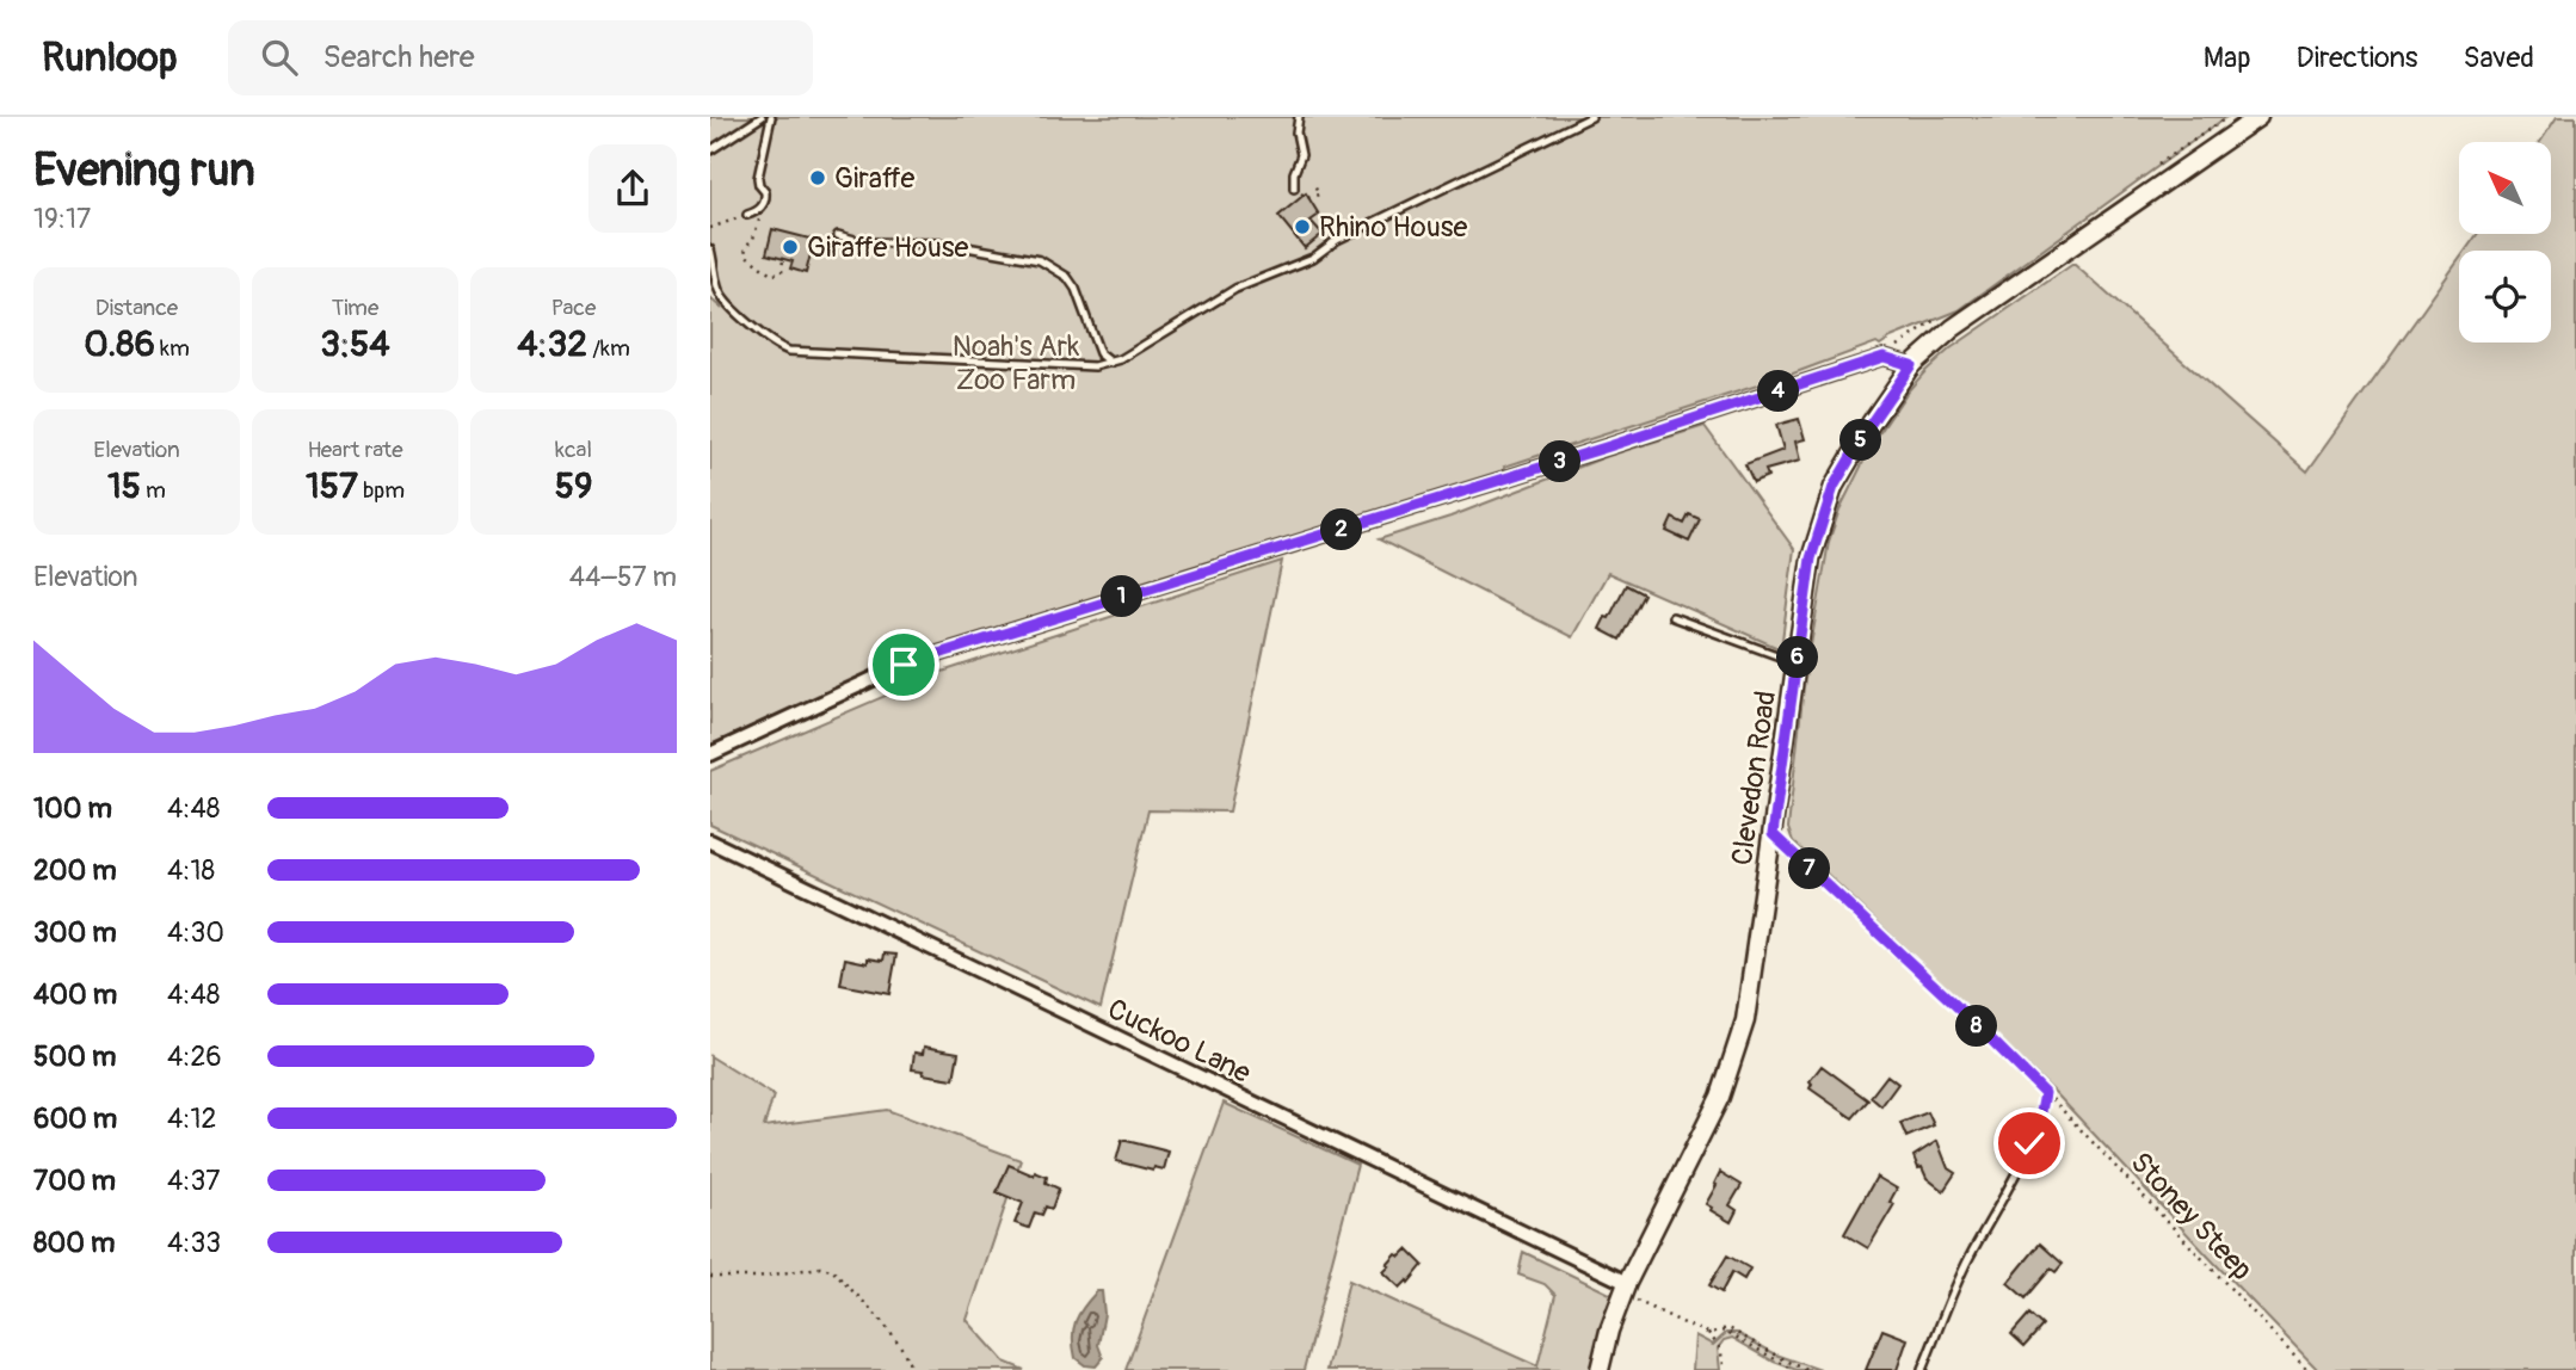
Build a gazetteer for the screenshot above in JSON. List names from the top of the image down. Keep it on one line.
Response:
{"streets":{"main road":["Clevedon Road"],"street":["Cuckoo Lane"],"path":["Stoney Steep"]},"crossings":[["Clevedon Road","Cuckoo Lane"]],"parks":["Noah's Ark Zoo Farm"],"places":["Giraffe","Rhino House","Giraffe House"],"north":"top left","page":{"header":"Runloop","search":"Search here","nav":["Map","Directions","Saved"],"heading":["Evening run","19:17"],"stats":[["Distance","0.86 km"],["Time","3:54"],["Pace","4:32 /km"],["Elevation","15 m"],["Heart rate","157 bpm"],["kcal","59"]],"pins":["4","5","3","2","1","6","7","8"],"chart":["Elevation","44–57 m"],"list":[{"name":"100 m","note":"4:48"},{"name":"200 m","note":"4:18"},{"name":"300 m","note":"4:30"},{"name":"400 m","note":"4:48"},{"name":"500 m","note":"4:26"},{"name":"600 m","note":"4:12"},{"name":"700 m","note":"4:37"},{"name":"800 m","note":"4:33"}]}}
